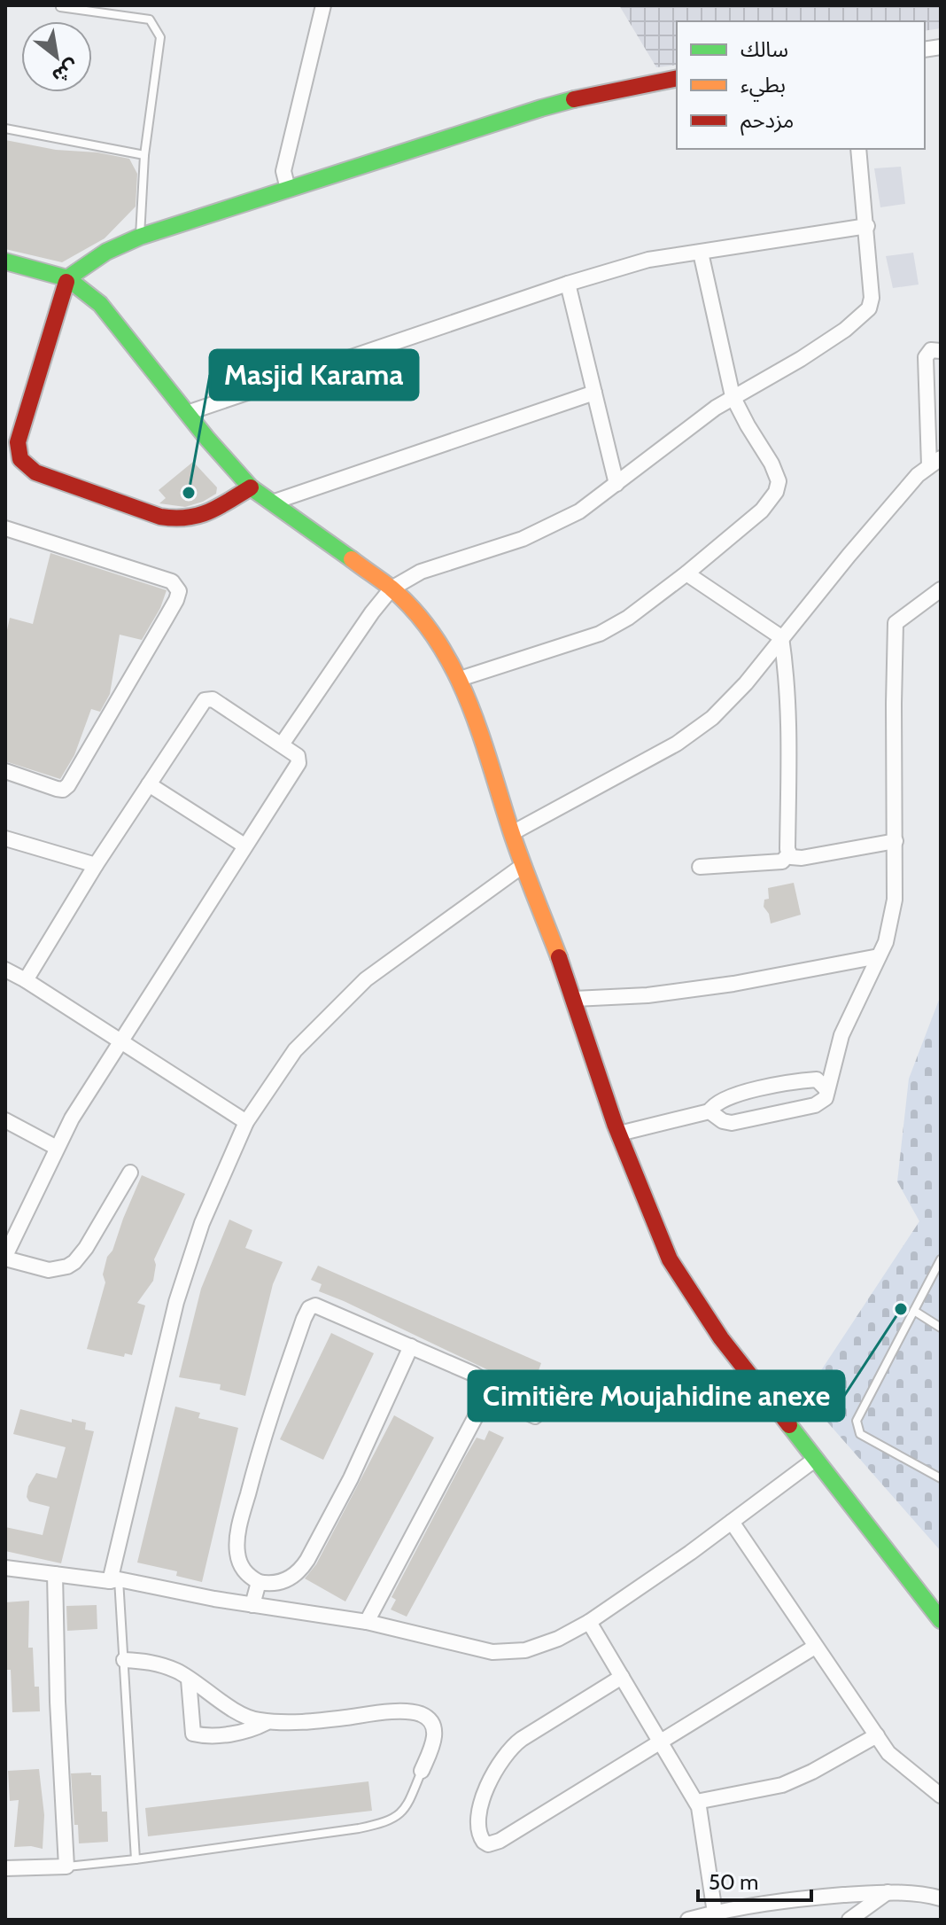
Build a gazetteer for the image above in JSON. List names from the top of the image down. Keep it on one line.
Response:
{"places":["Masjid Karama","Cimitière Moujahidine anexe"],"legend":["سالك","بطيء","مزدحم"],"scale_bar":"50 m","north":"bottom right"}
